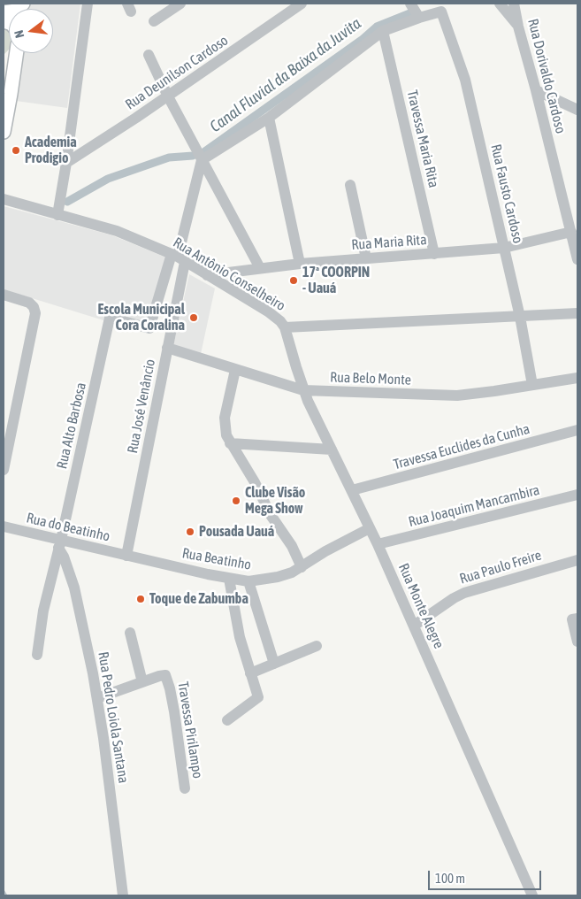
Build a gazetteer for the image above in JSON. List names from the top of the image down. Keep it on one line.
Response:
{"streets":{"street":["Rua Deunilson Cardoso","Rua Dorivaldo Cardoso","Travessa Maria Rita","Rua Fausto Cardoso","Rua Maria Rita","Rua Antônio Conselheiro","Rua Belo Monte","Rua José Venâncio","Rua Alto Barbosa","Travessa Euclides da Cunha","Rua Joaquim Mancambira","Rua do Beatinho","Rua Beatinho","Rua Paulo Freire","Rua Monte Alegre","Rua Pedro Loiola Santana","Travessa Pirilampo"]},"crossings":[["Rua Dorivaldo Cardoso","Rua Maria Rita"],["Travessa Maria Rita","Rua Maria Rita"],["Rua Fausto Cardoso","Rua Maria Rita"],["Rua Fausto Cardoso","Rua Antônio Conselheiro"],["Rua Fausto Cardoso","Rua Belo Monte"],["Rua Maria Rita","Rua Antônio Conselheiro"],["Rua Antônio Conselheiro","Rua José Venâncio"],["Rua Antônio Conselheiro","Rua Alto Barbosa"],["Rua Antônio Conselheiro","Rua Monte Alegre"],["Rua Belo Monte","Rua José Venâncio"],["Rua Belo Monte","Rua Monte Alegre"],["Rua José Venâncio","Rua Alto Barbosa"],["Rua José Venâncio","Rua do Beatinho"],["Rua José Venâncio","Rua Beatinho"],["Rua Alto Barbosa","Rua do Beatinho"],["Rua Alto Barbosa","Rua Pedro Loiola Santana"],["Travessa Euclides da Cunha","Rua Monte Alegre"],["Rua Joaquim Mancambira","Rua Monte Alegre"],["Rua do Beatinho","Rua Beatinho"],["Rua do Beatinho","Rua Pedro Loiola Santana"],["Rua Paulo Freire","Rua Monte Alegre"],["Rua Pedro Loiola Santana","Travessa Pirilampo"]],"water":["Canal Fluvial da Baixa da Juvita"],"places":["Academia Prodigio","17ª COORPIN - Uauá","Escola Municipal Cora Coralina","Clube Visão Mega Show","Pousada Uauá","Toque de Zabumba"],"scale_bar":"100 m","north":"left"}
